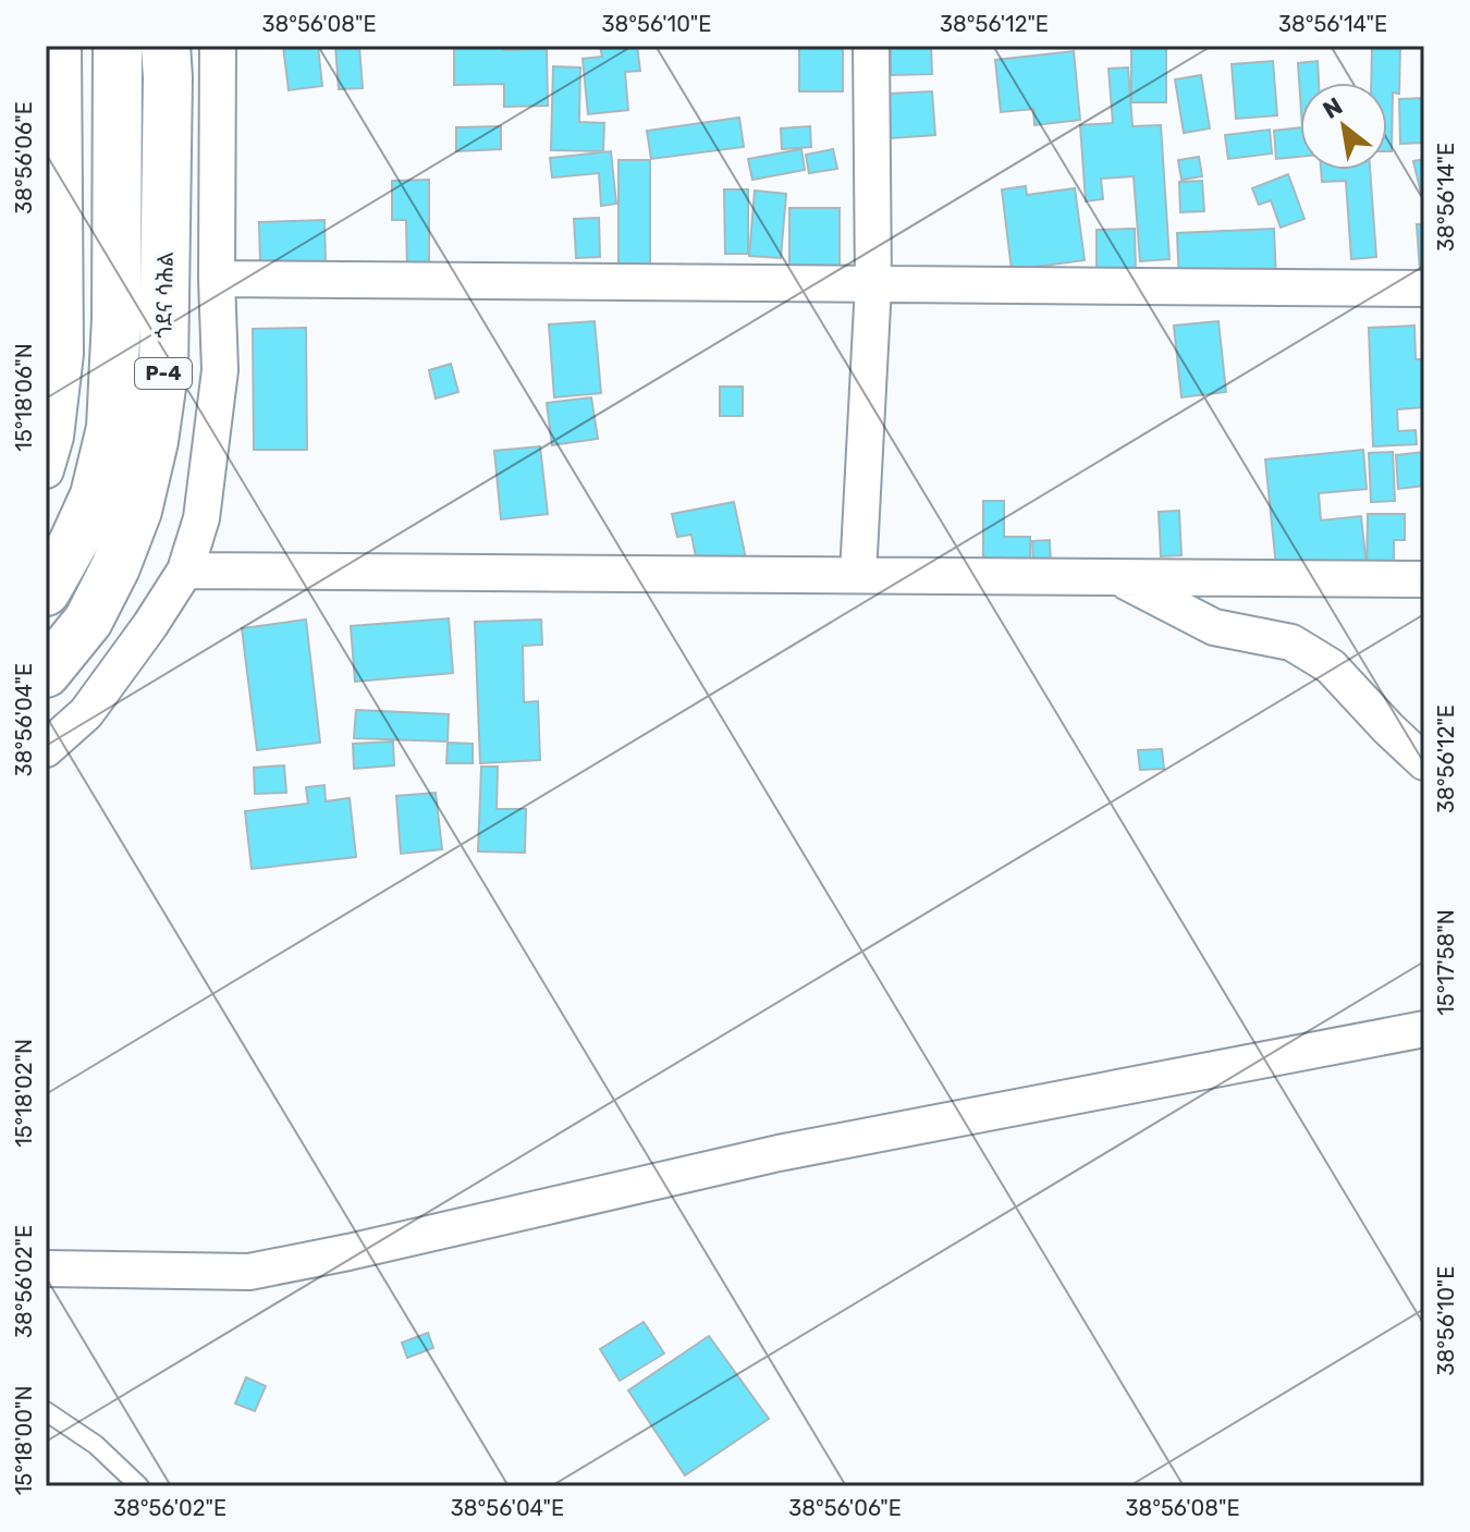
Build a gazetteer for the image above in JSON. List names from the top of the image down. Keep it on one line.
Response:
{"streets":{"highway":["ጎደና ሳሕል","P-4"]},"north":"top left","coordinates":["38°56'08\"E","38°56'10\"E","38°56'12\"E","38°56'14\"E","38°56'06\"E","15°18'06\"N","38°56'04\"E","15°17'58\"N","15°18'02\"N","38°56'02\"E","15°18'00\"N"]}
